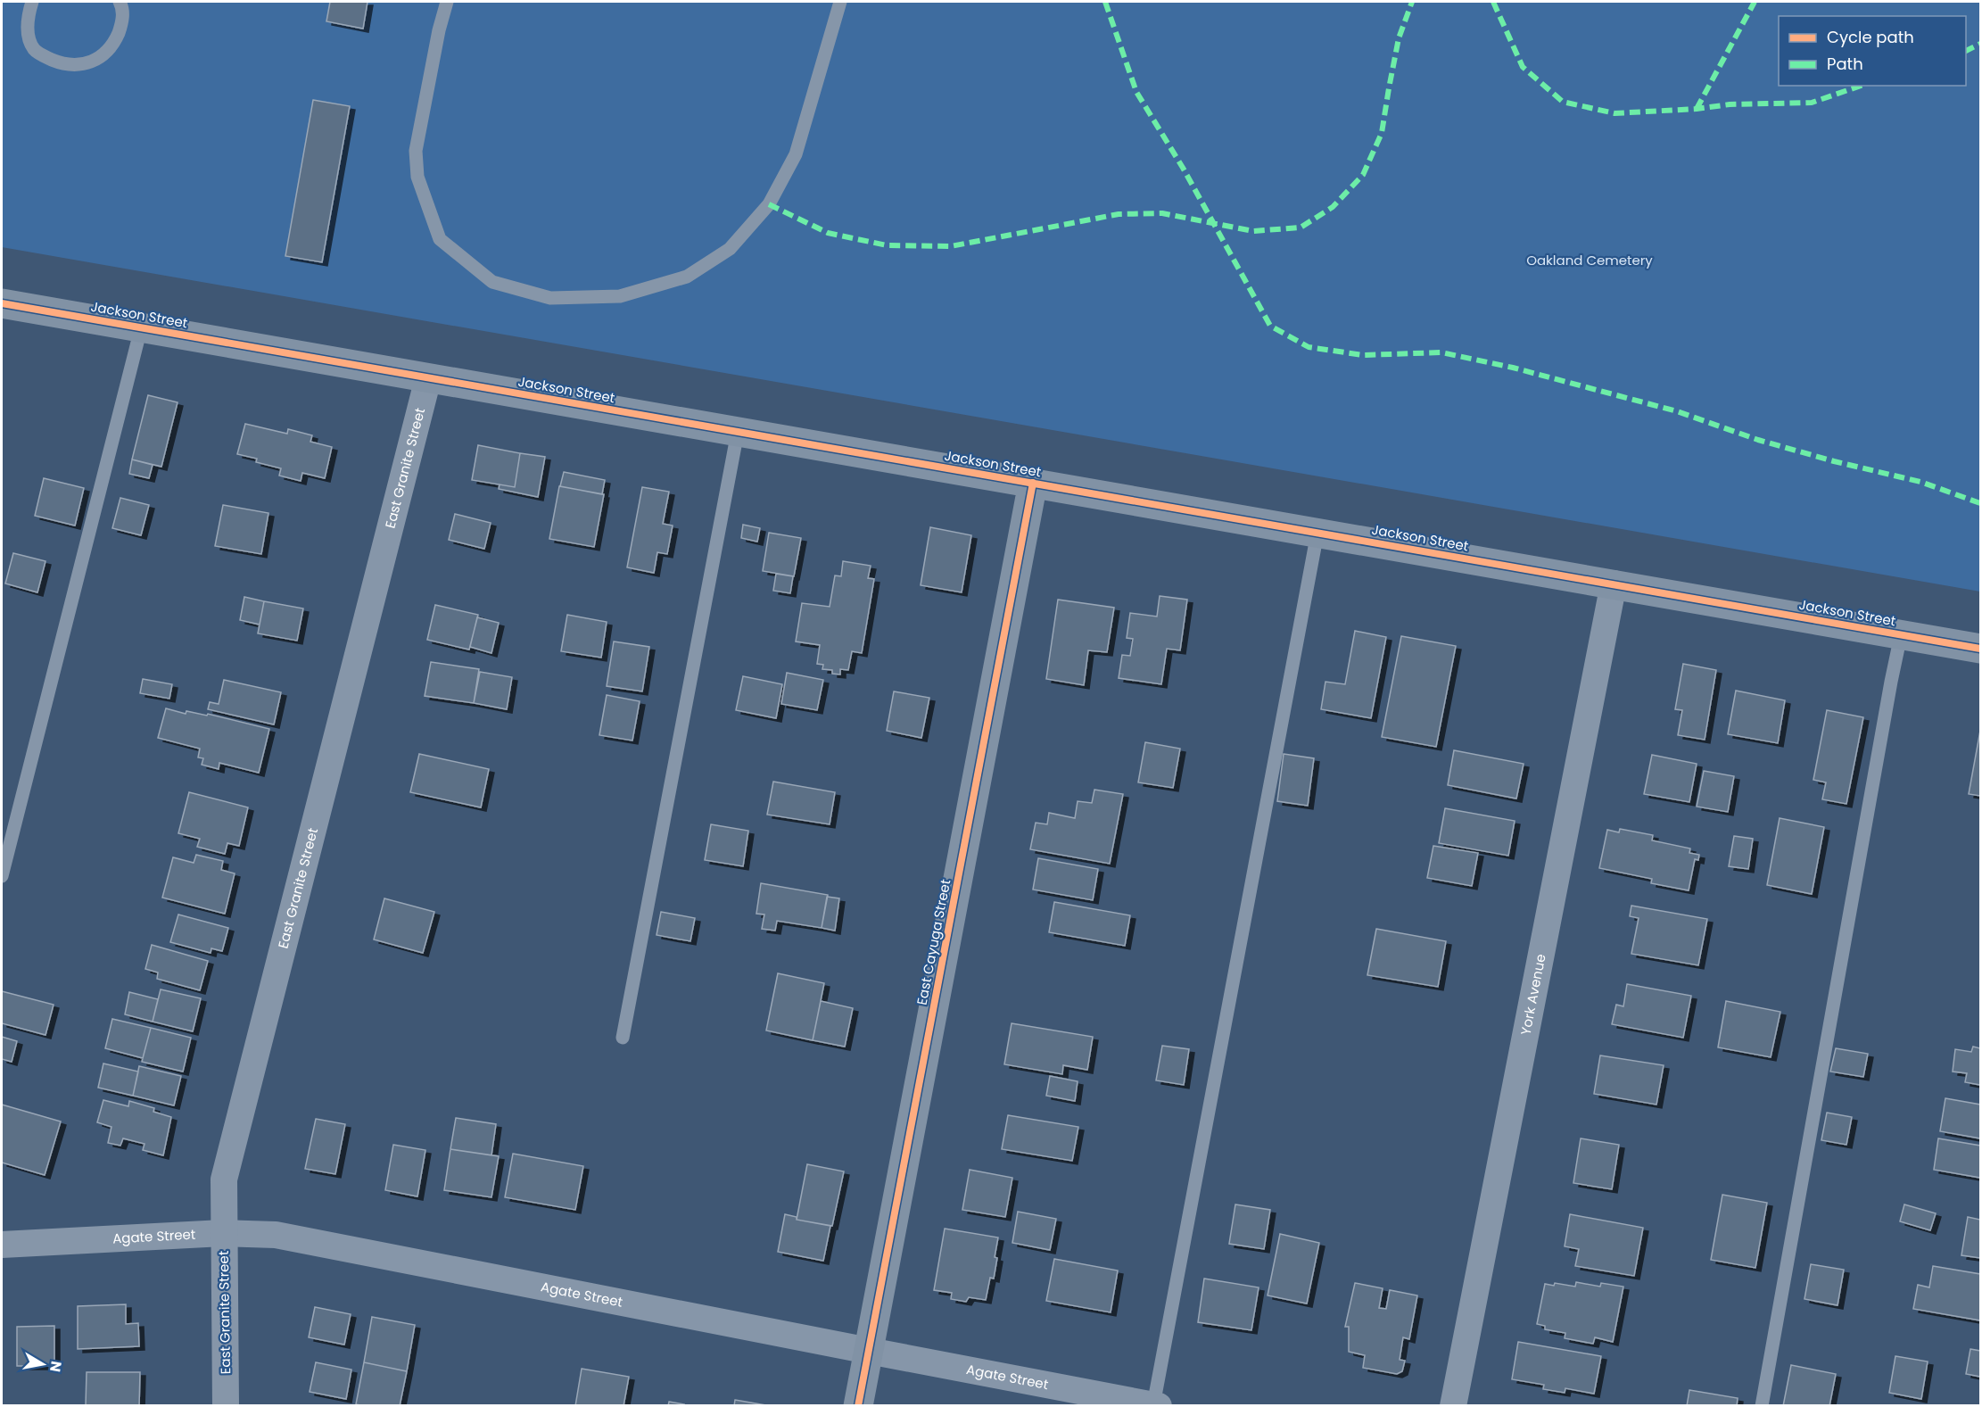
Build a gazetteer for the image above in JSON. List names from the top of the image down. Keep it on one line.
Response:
{"streets":{"street":["Jackson Street","East Granite Street","East Cayuga Street","York Avenue","Agate Street"]},"crossings":[["Jackson Street","East Granite Street"],["Jackson Street","East Cayuga Street"],["Jackson Street","York Avenue"],["East Granite Street","Agate Street"],["East Cayuga Street","Agate Street"]],"parks":["Oakland Cemetery"],"legend":["Cycle path","Path"],"north":"right"}
